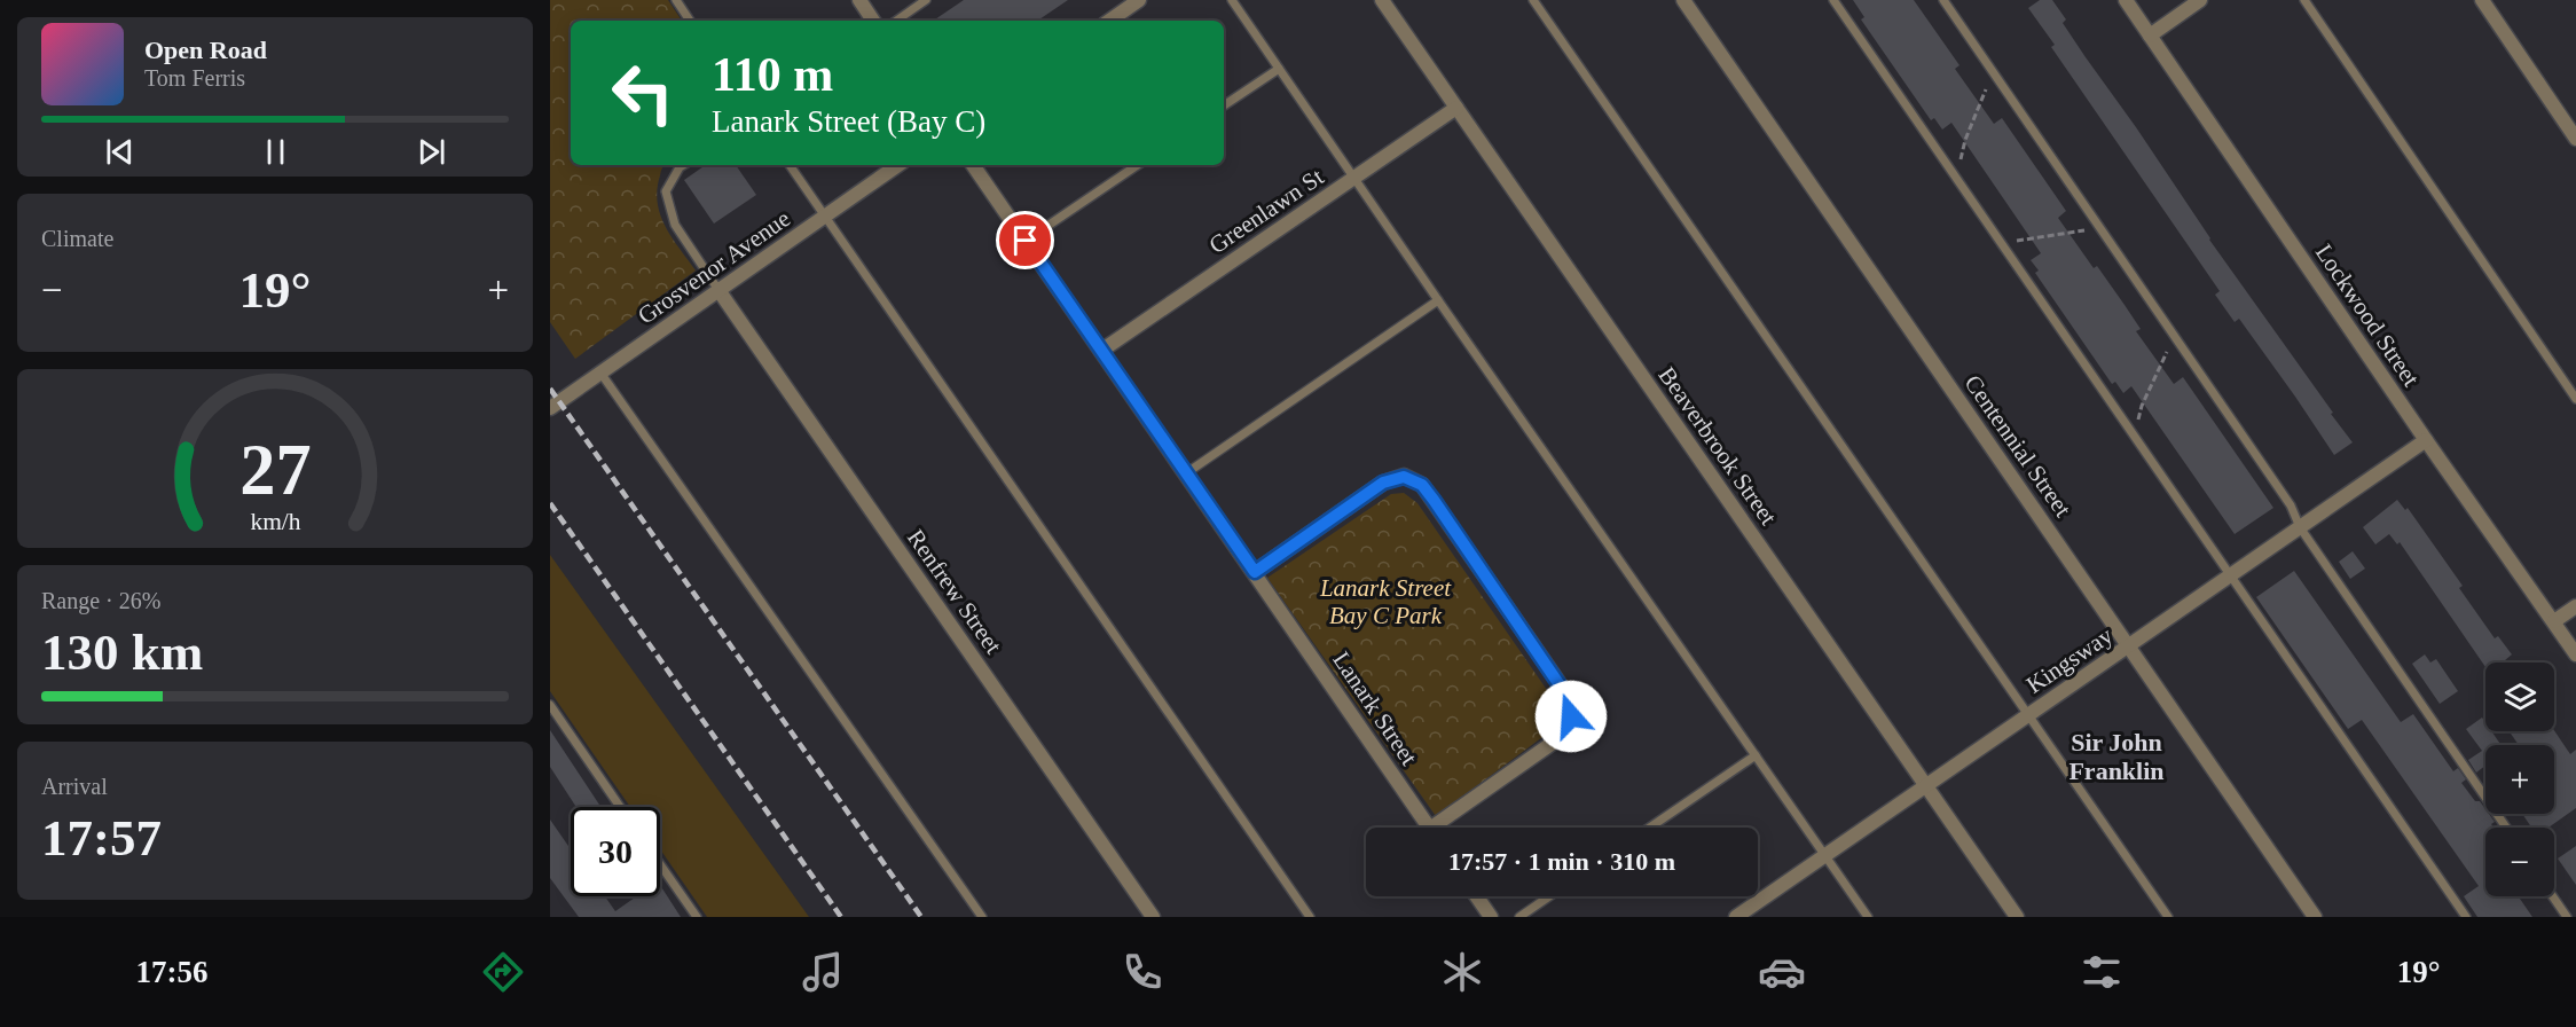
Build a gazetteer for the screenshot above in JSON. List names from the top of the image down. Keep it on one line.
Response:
{"streets":{"street":["Greenlawn St","Grosvenor Avenue","Lockwood Street","Beaverbrook Street","Centennial Street","Renfrew Street","Kingsway","Lanark Street"]},"crossings":[["Greenlawn St","Beaverbrook Street"],["Greenlawn St","Lanark Street"],["Grosvenor Avenue","Renfrew Street"],["Lockwood Street","Kingsway"],["Beaverbrook Street","Kingsway"],["Centennial Street","Kingsway"]],"districts":["Sir John Franklin"],"parks":["Lanark Street Bay C Park"],"page":{"turn":["110 m","Lanark Street (Bay C)"],"song":["Open Road","Tom Ferris"],"tile":["Climate",["Range · 26%","130 km"],["Arrival","17:57"]],"heat":["−","19°","+"],"map_buttons":["+","−"],"limit":"30","trip":"17:57 · 1 min · 310 m","tabs":["17:56","19°"],"gauge":["27","km/h"]}}
